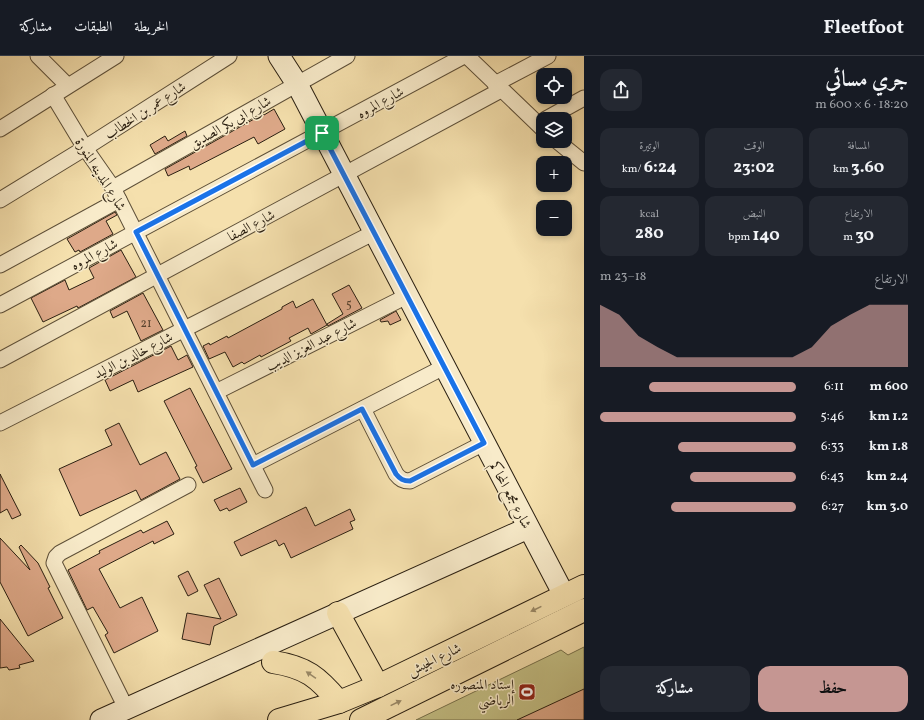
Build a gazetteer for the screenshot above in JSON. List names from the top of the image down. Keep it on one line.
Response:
{"streets":{"main road":["شارع الجيش"],"street":["شارع المروه","شارع عمر بن الخطاب","شارع ابى بكر الصديق","شارع المدينه المنورة","شارع الصفا","شارع عبد العزيز الديب","شارع خالد بن الوليد","شارع مجمع المحاكم"]},"crossings":[["شارع المروه","شارع المدينه المنورة"],["شارع المروه","شارع مجمع المحاكم"],["شارع عمر بن الخطاب","شارع المدينه المنورة"],["شارع ابى بكر الصديق","شارع المدينه المنورة"],["شارع ابى بكر الصديق","شارع مجمع المحاكم"],["شارع المدينه المنورة","شارع الصفا"],["شارع المدينه المنورة","شارع عبد العزيز الديب"],["شارع المدينه المنورة","شارع خالد بن الوليد"],["شارع الصفا","شارع مجمع المحاكم"],["شارع عبد العزيز الديب","شارع مجمع المحاكم"],["شارع خالد بن الوليد","شارع مجمع المحاكم"],["شارع مجمع المحاكم","شارع الجيش"]],"places":{"sports":["إستاد المنصوره الرياضي"]},"house_numbers":["5","21"],"page":{"header":"Fleetfoot","nav":["الخريطة","الطبقات","مشاركة"],"heading":["جري مسائي","18:20 · 6 × 600 m"],"map_buttons":["+","−"],"stats":[["المسافة","3.60 km"],["الوقت","23:02"],["الوتيرة","6:24 /km"],["الارتفاع","30 m"],["النبض","140 bpm"],["kcal","280"]],"chart":["الارتفاع","18–23 m"],"list":[{"name":"600 m","note":"6:11"},{"name":"1.2 km","note":"5:46"},{"name":"1.8 km","note":"6:33"},{"name":"2.4 km","note":"6:43"},{"name":"3.0 km","note":"6:27"}],"buttons":["حفظ","مشاركة"]}}
